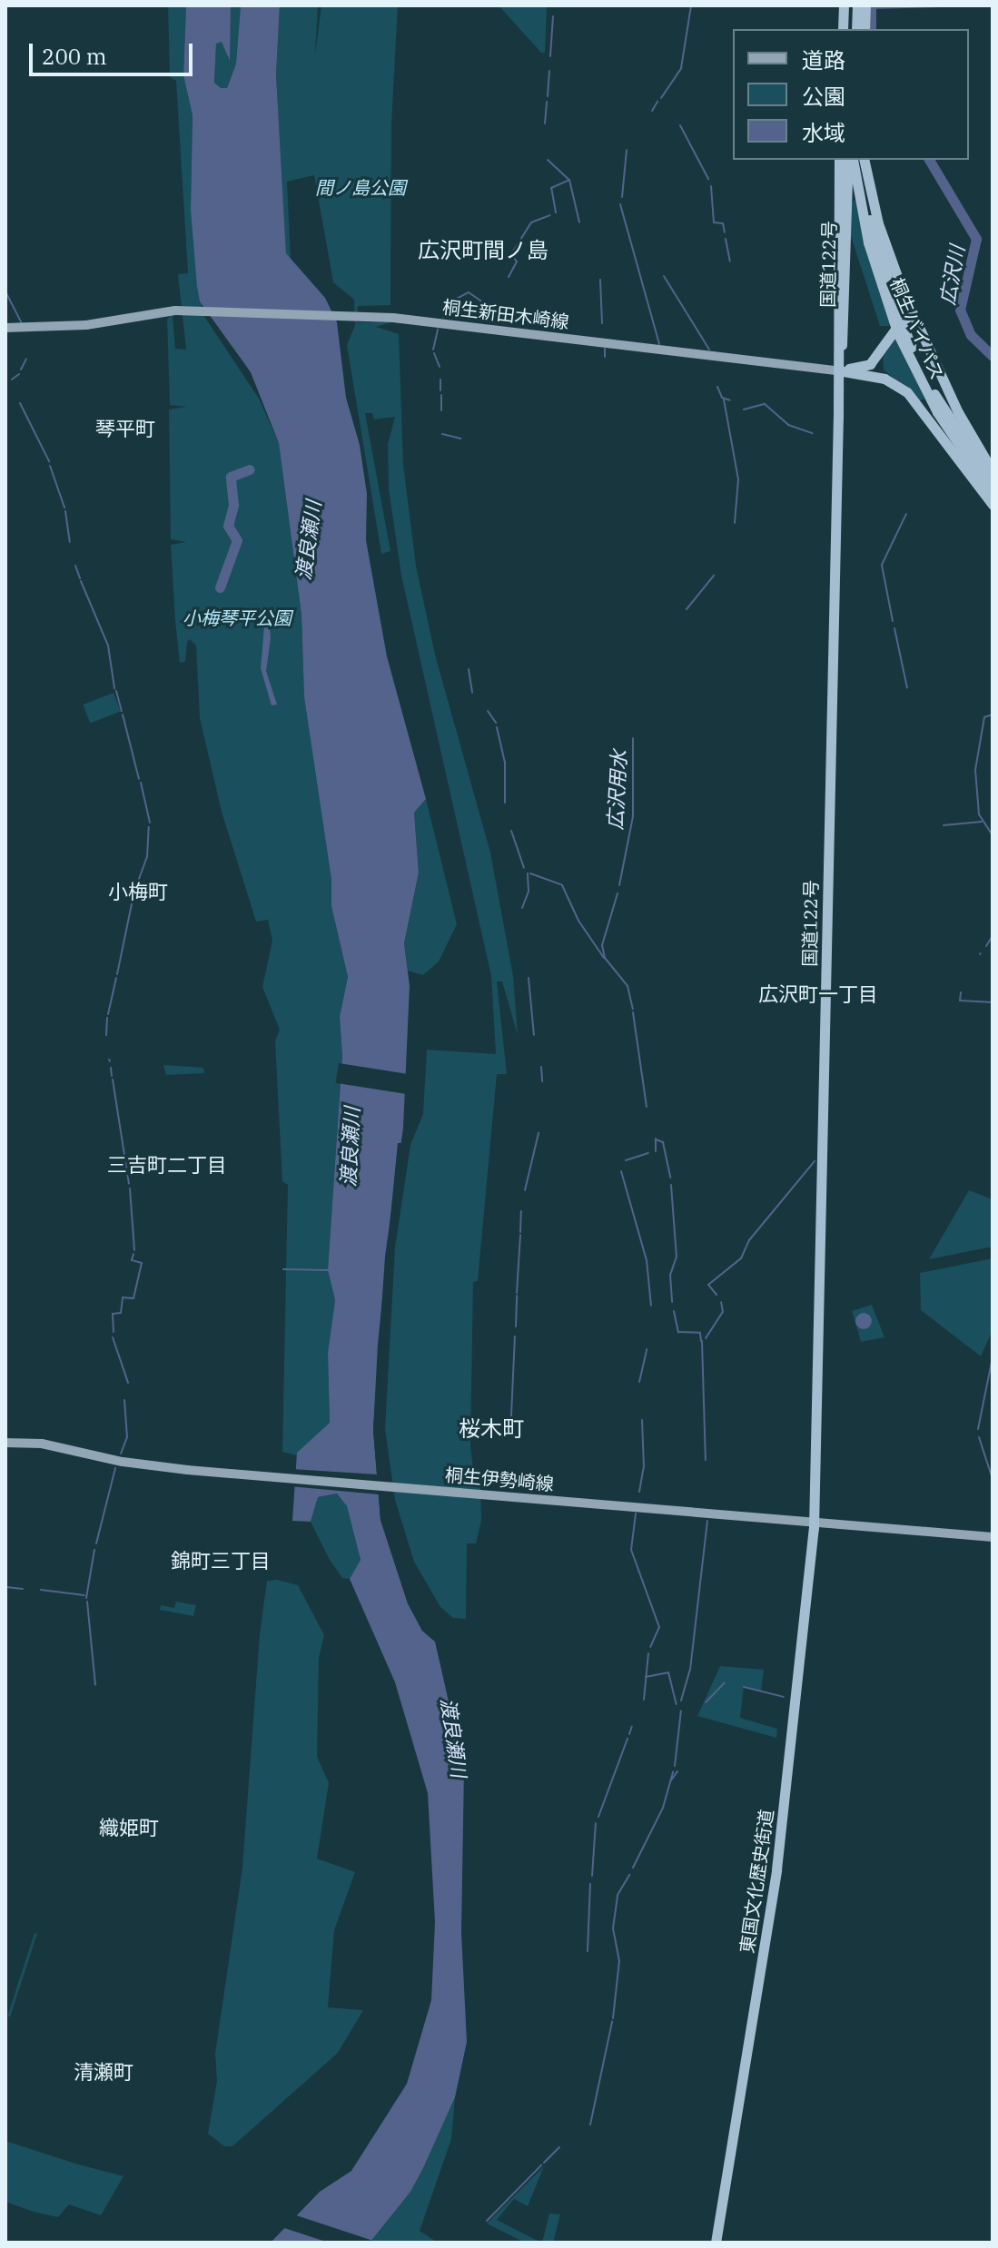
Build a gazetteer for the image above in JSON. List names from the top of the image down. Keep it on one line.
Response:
{"streets":{"highway":["国道122号","桐生バイパス","東国文化歴史街道"],"main road":["桐生新田木崎線","桐生伊勢崎線"]},"crossings":[["国道122号","桐生新田木崎線"],["国道122号","桐生伊勢崎線"],["国道122号","東国文化歴史街道"],["桐生伊勢崎線","東国文化歴史街道"]],"districts":["広沢町間ノ島","琴平町","小梅町","広沢町一丁目","三吉町二丁目","桜木町","錦町三丁目","織姫町","清瀬町"],"water":["広沢川","渡良瀬川","広沢用水"],"parks":["間ノ島公園","小梅琴平公園"],"legend":["道路","公園","水域"],"scale_bar":"200 m"}
